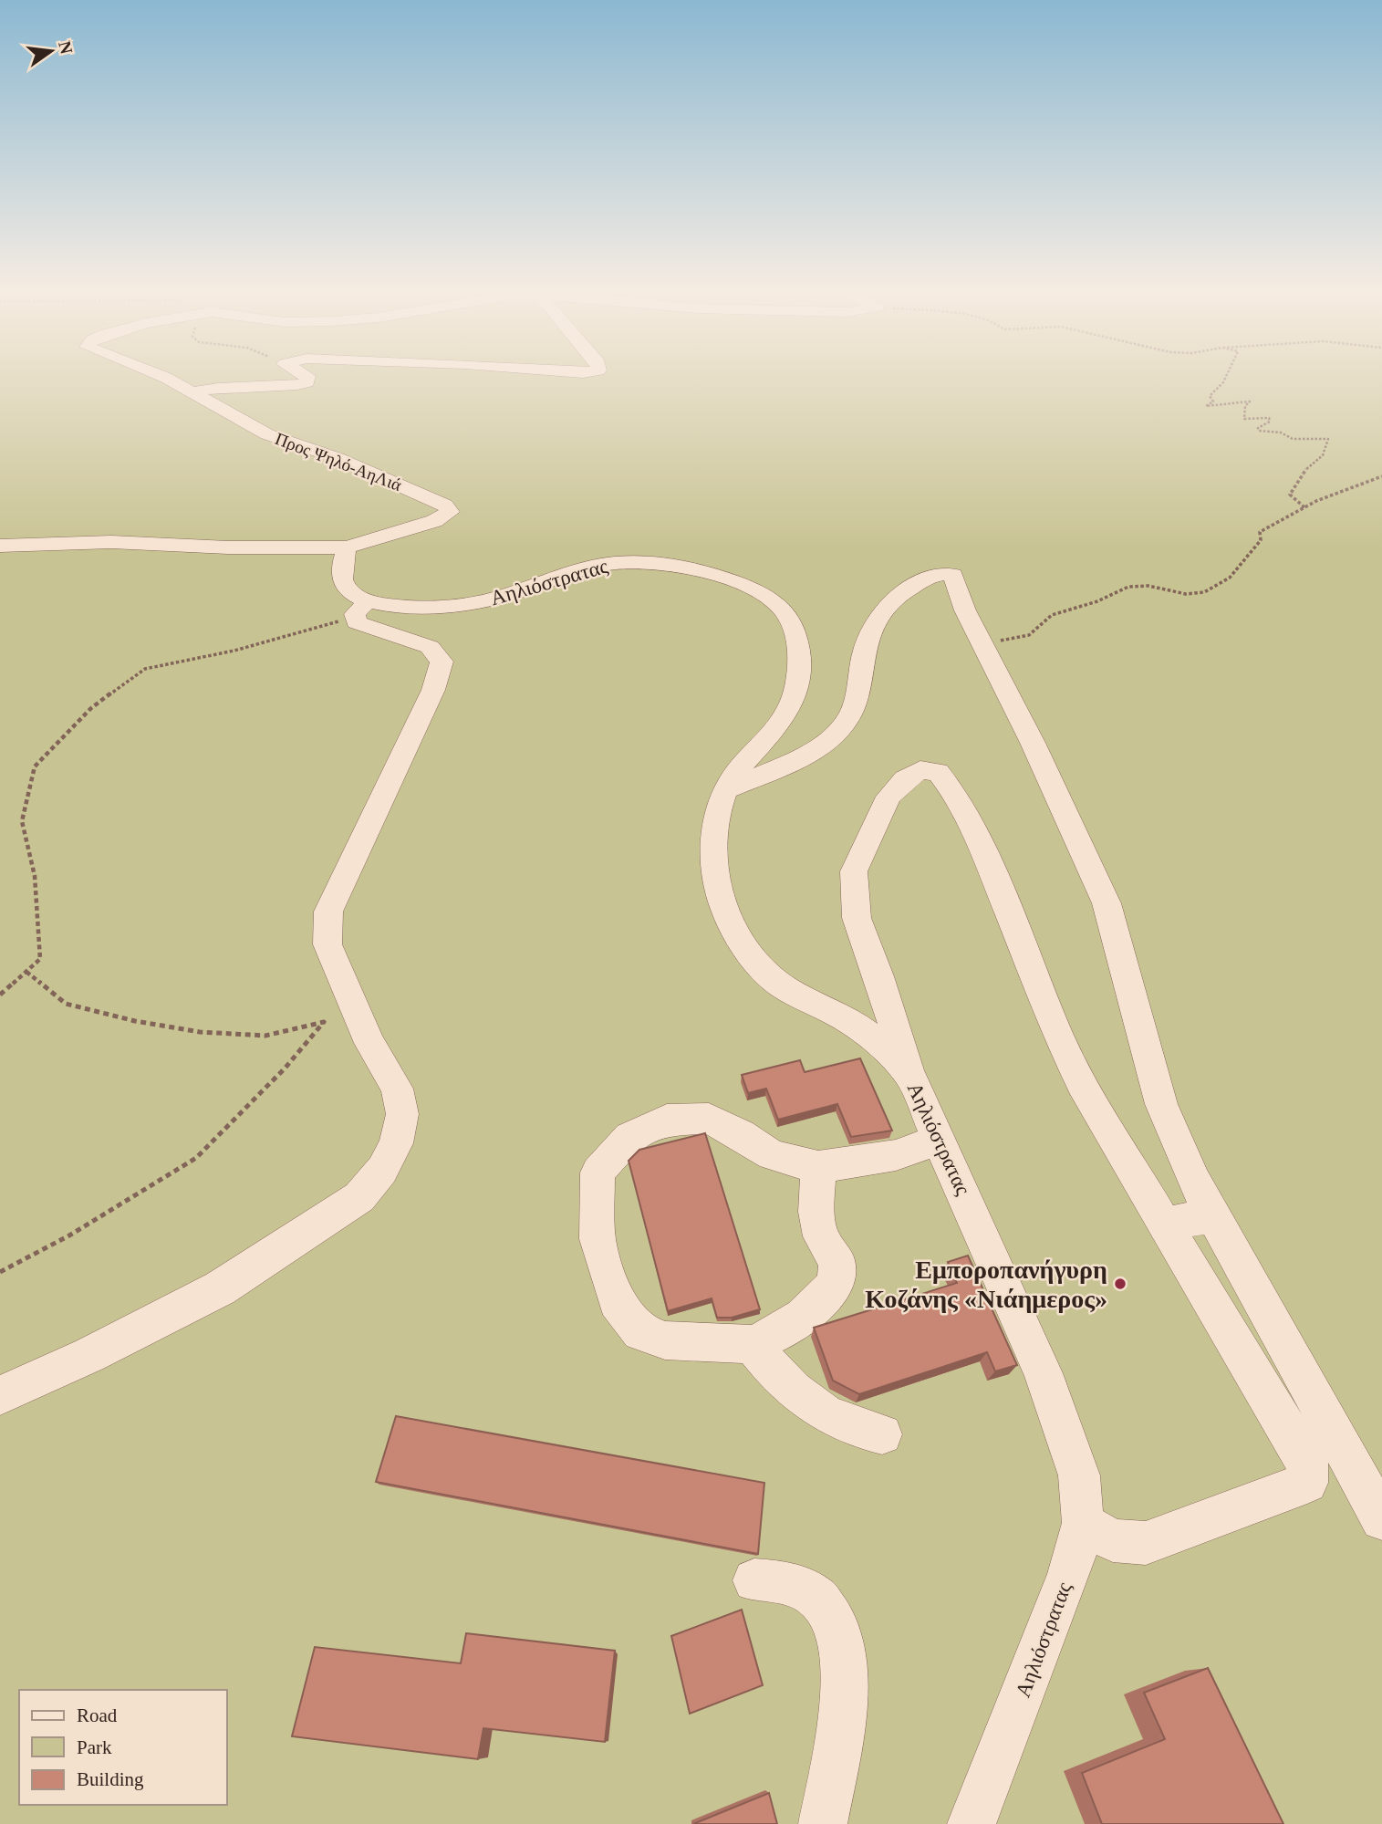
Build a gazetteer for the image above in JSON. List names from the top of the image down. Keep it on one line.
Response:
{"streets":{"street":["Προς Ψηλό-ΑηΛιά","Αηλιόστρατας"]},"places":["Εμποροπανήγυρη Κοζάνης «Νιάημερος»"],"legend":["Road","Park","Building"],"north":"right"}
